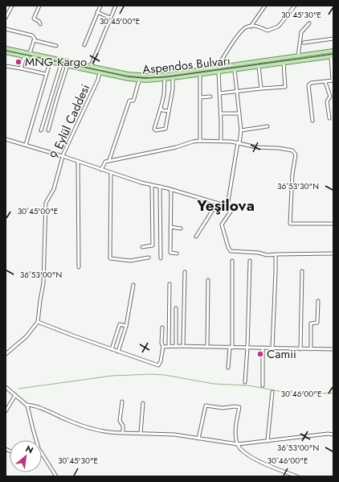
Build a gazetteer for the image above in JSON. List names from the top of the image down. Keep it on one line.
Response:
{"streets":{"main road":["Aspendos Bulvarı"],"street":["9 Eylül Caddesi"]},"crossings":[["Aspendos Bulvarı","9 Eylül Caddesi"]],"districts":["Yeşilova"],"places":["MNG Kargo","Camii"],"north":"top right","coordinates":["30°45'30\"E","30°45'00\"E","36°53'30\"N","36°53'00\"N","30°46'00\"E"]}
